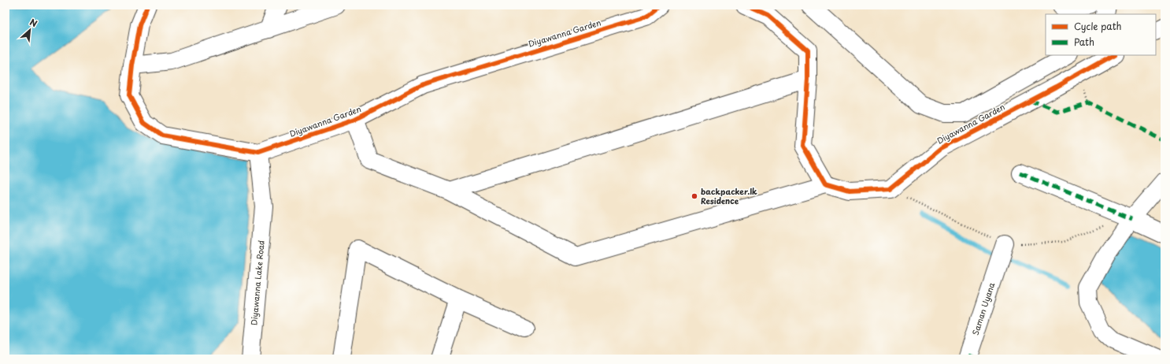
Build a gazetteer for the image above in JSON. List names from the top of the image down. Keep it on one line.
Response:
{"streets":{"street":["Diyawanna Garden","Diyawanna Lake Road","Saman Uyana"]},"crossings":[["Diyawanna Garden","Diyawanna Lake Road"]],"places":["backpacker.lk Residence"],"legend":["Cycle path","Path"],"north":"top right"}
